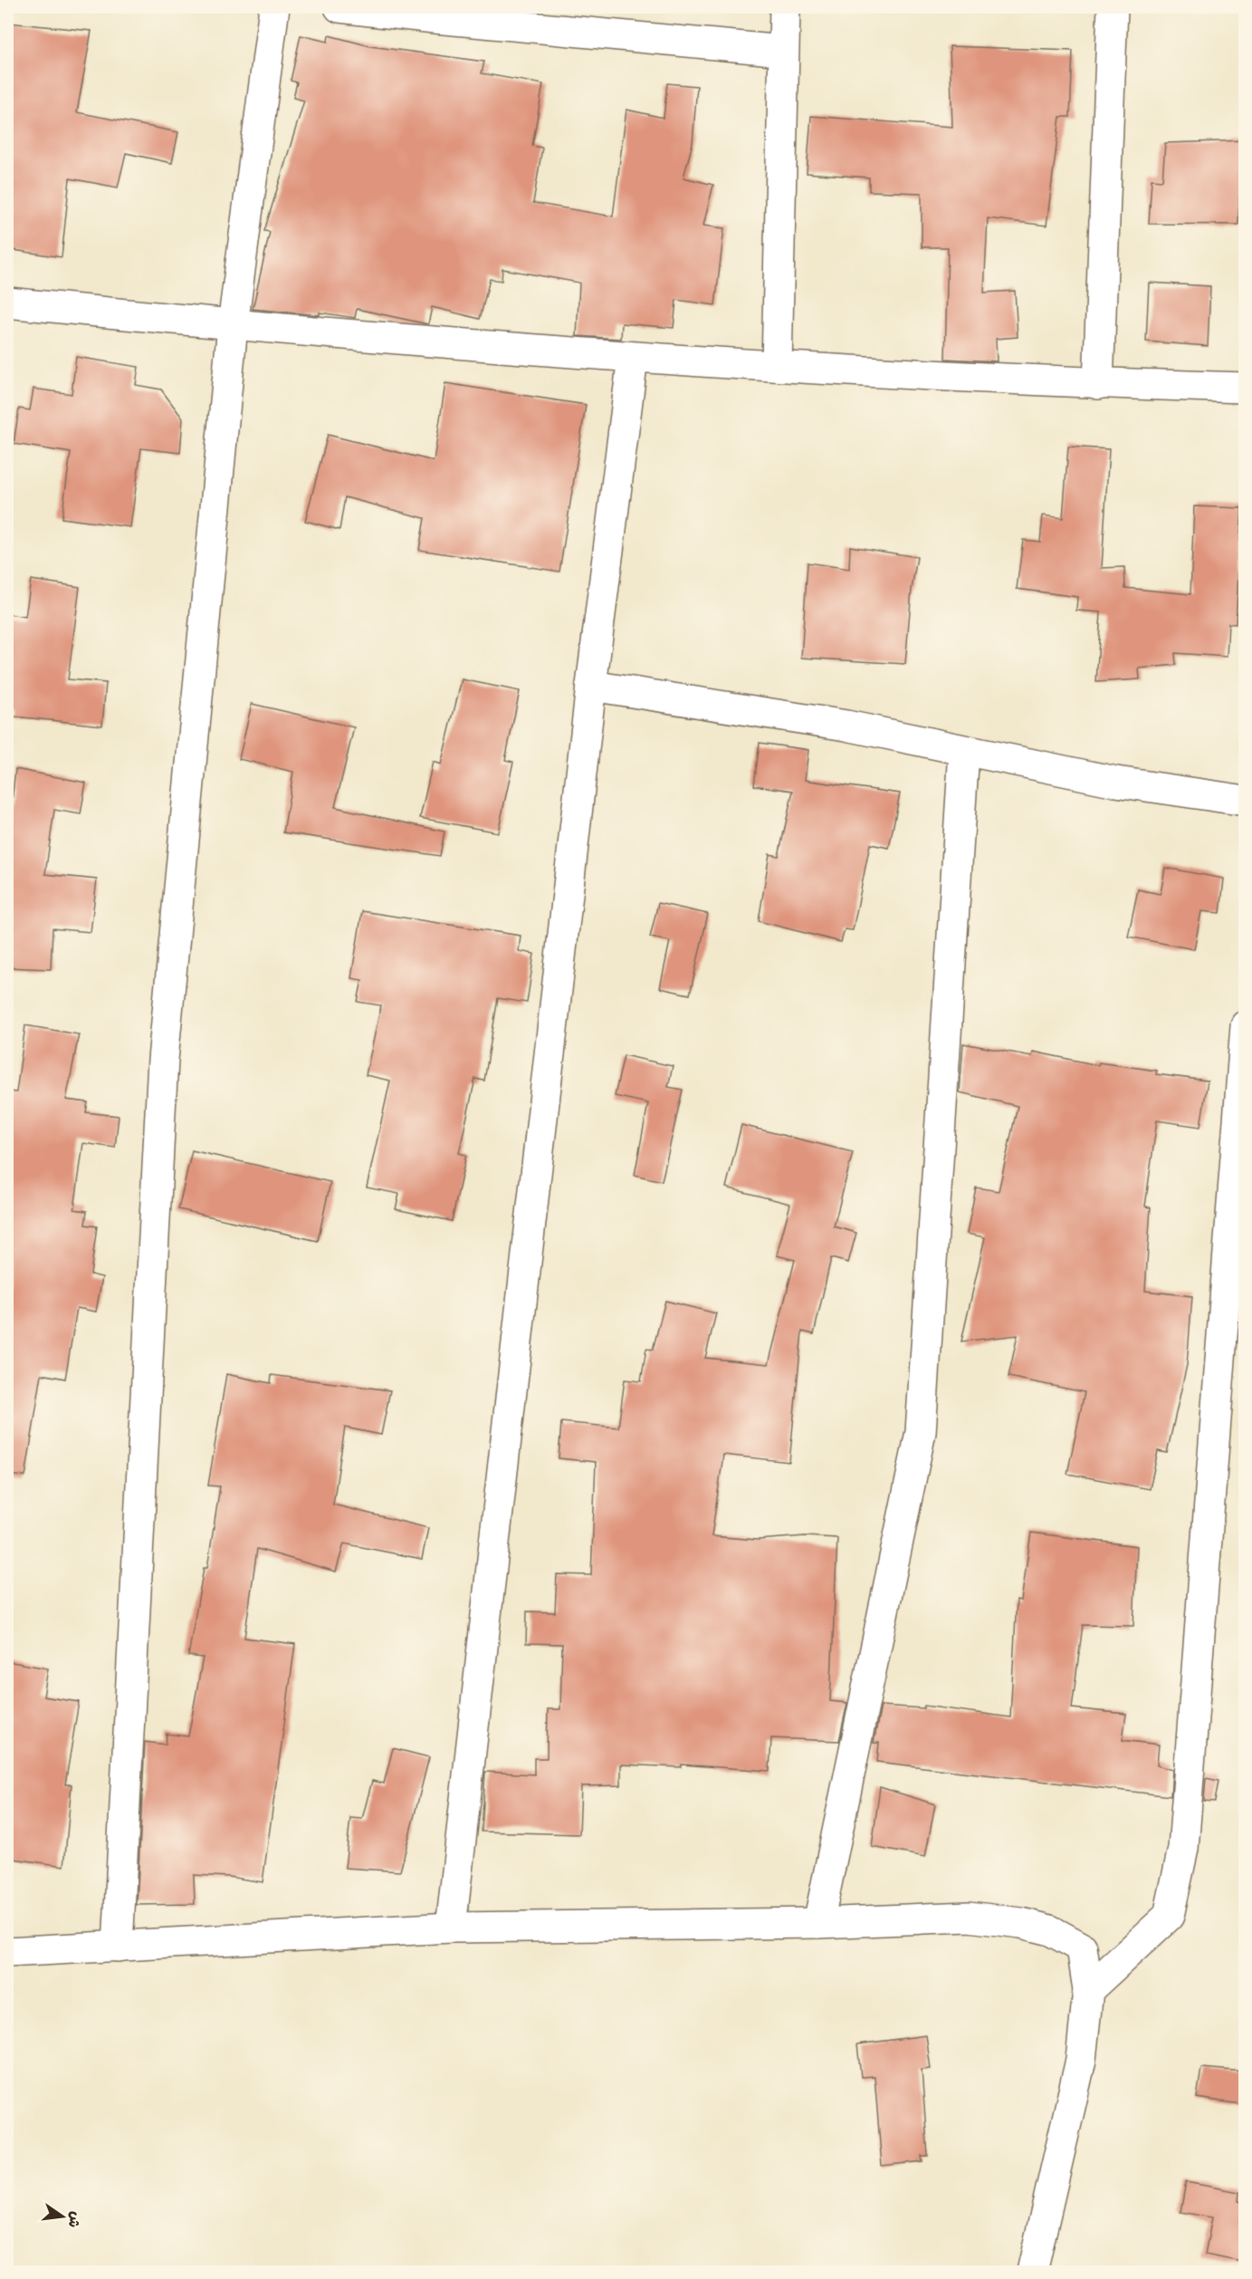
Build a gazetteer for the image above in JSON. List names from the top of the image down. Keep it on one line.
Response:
{"north":"right"}
